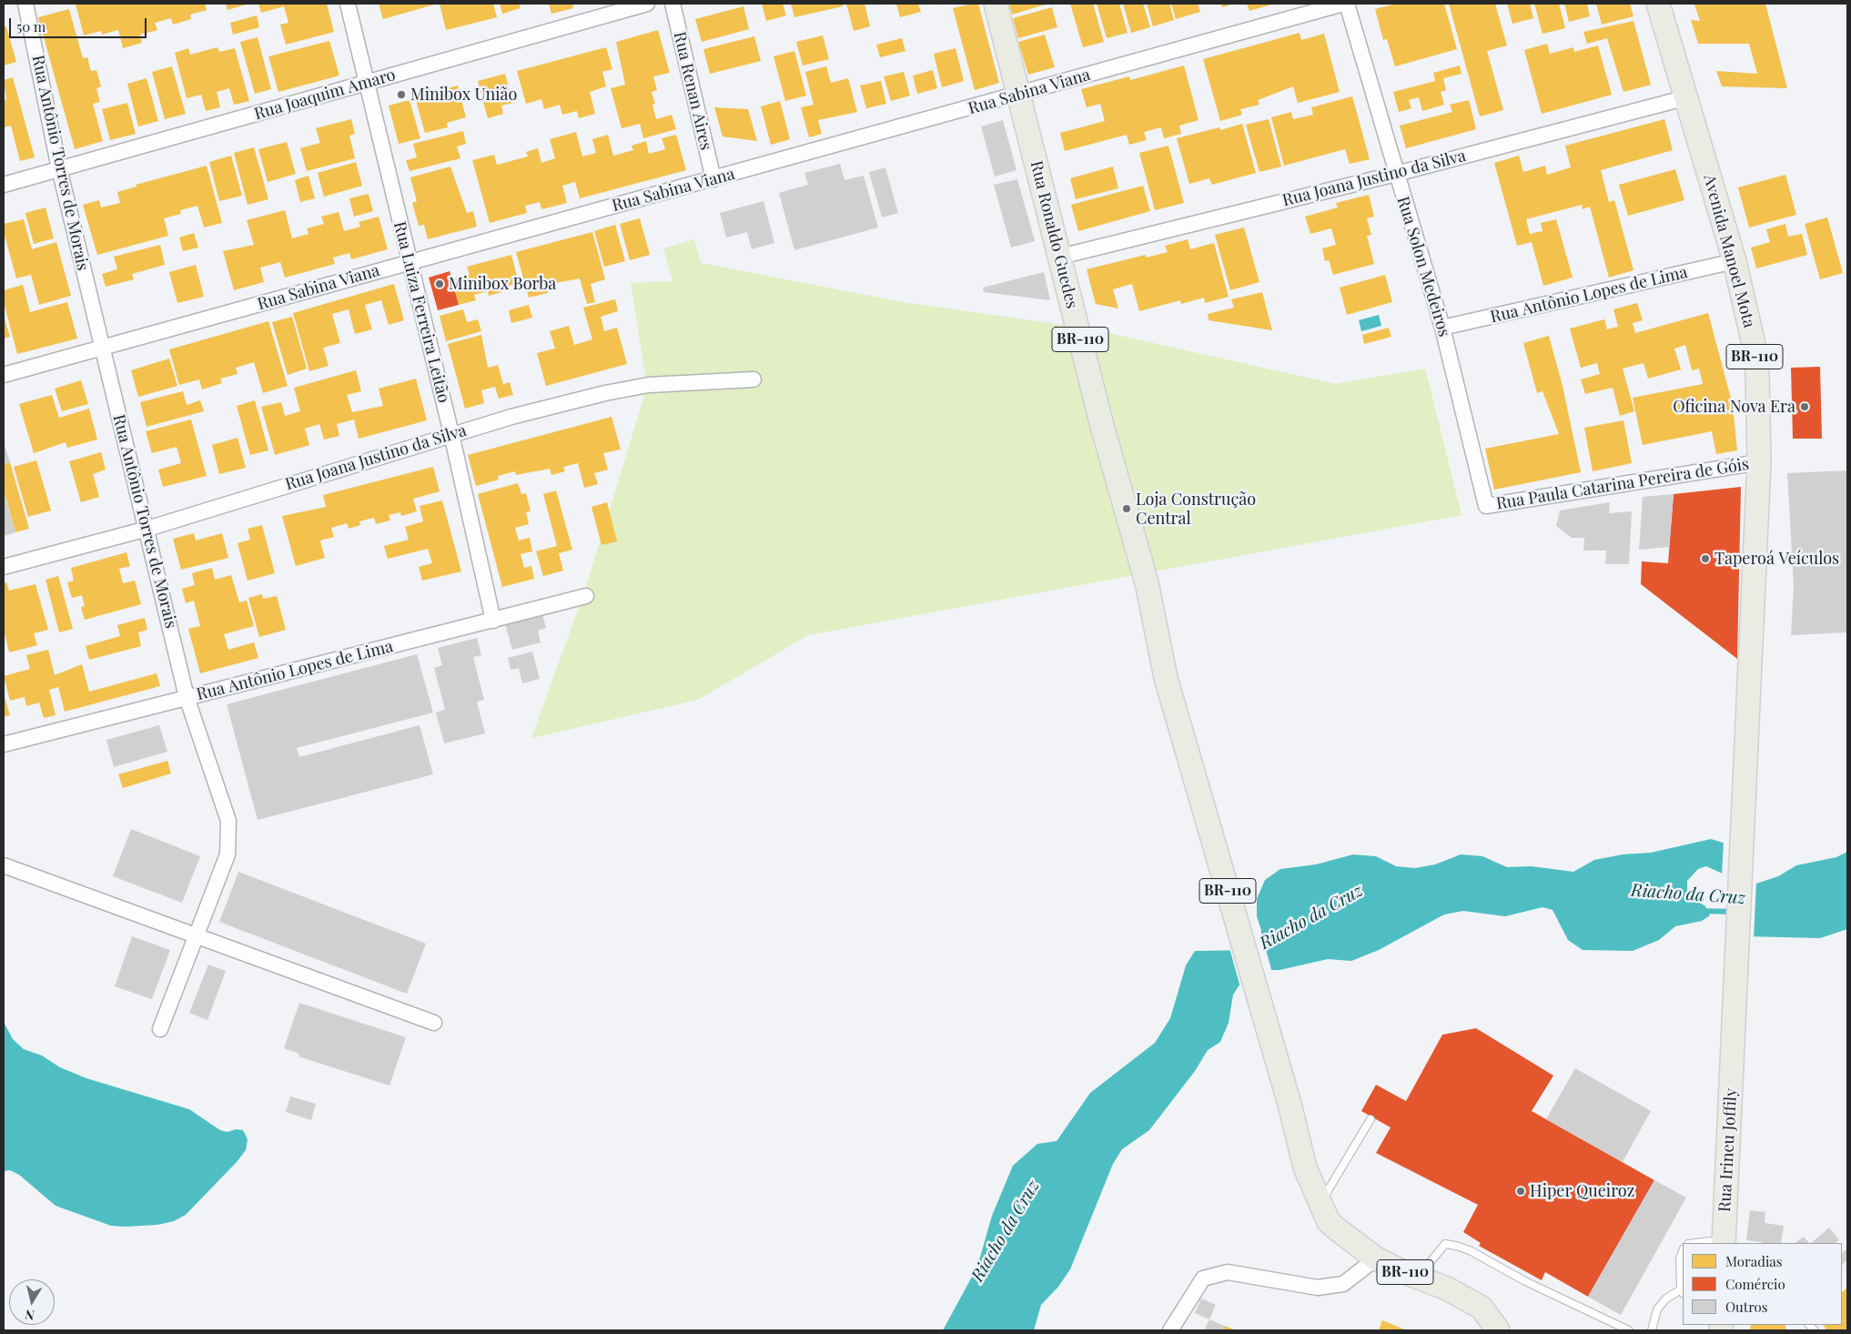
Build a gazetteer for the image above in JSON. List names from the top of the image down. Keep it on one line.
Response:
{"streets":{"main road":["Rua Ronaldo Guedes","Avenida Manoel Mota","BR-110","Rua Irineu Joffily"],"street":["Rua Renan Aires","Rua Sabina Viana","Rua Joaquim Amaro","Rua Antônio Torres de Morais","Rua Joana Justino da Silva","Rua Solon Medeiros","Rua Antônio Lopes de Lima","Rua Luiza Ferreira Leitão","Rua Paula Catarina Pereira de Góis"]},"crossings":[["Rua Renan Aires","Rua Sabina Viana"],["Rua Sabina Viana","Rua Antônio Torres de Morais"],["Rua Sabina Viana","Rua Ronaldo Guedes"],["Rua Sabina Viana","Rua Luiza Ferreira Leitão"],["Rua Joaquim Amaro","Rua Antônio Torres de Morais"],["Rua Joaquim Amaro","Rua Luiza Ferreira Leitão"],["Rua Antônio Torres de Morais","Rua Joana Justino da Silva"],["Rua Antônio Torres de Morais","Rua Antônio Lopes de Lima"],["Rua Joana Justino da Silva","Rua Ronaldo Guedes"],["Rua Joana Justino da Silva","Avenida Manoel Mota"],["Rua Joana Justino da Silva","Rua Solon Medeiros"],["Rua Joana Justino da Silva","Rua Luiza Ferreira Leitão"],["Rua Ronaldo Guedes","BR-110"],["Avenida Manoel Mota","Rua Antônio Lopes de Lima"],["Avenida Manoel Mota","Rua Paula Catarina Pereira de Góis"],["Avenida Manoel Mota","Rua Irineu Joffily"],["Rua Solon Medeiros","Rua Antônio Lopes de Lima"],["Rua Solon Medeiros","Rua Paula Catarina Pereira de Góis"],["Rua Antônio Lopes de Lima","Rua Luiza Ferreira Leitão"]],"water":["Riacho da Cruz"],"places":["Minibox União","Minibox Borba","Oficina Nova Era","Loja Construção Central","Taperoá Veículos","Hiper Queiroz"],"legend":["Moradias","Comércio","Outros"],"scale_bar":"50 m","north":"bottom"}
